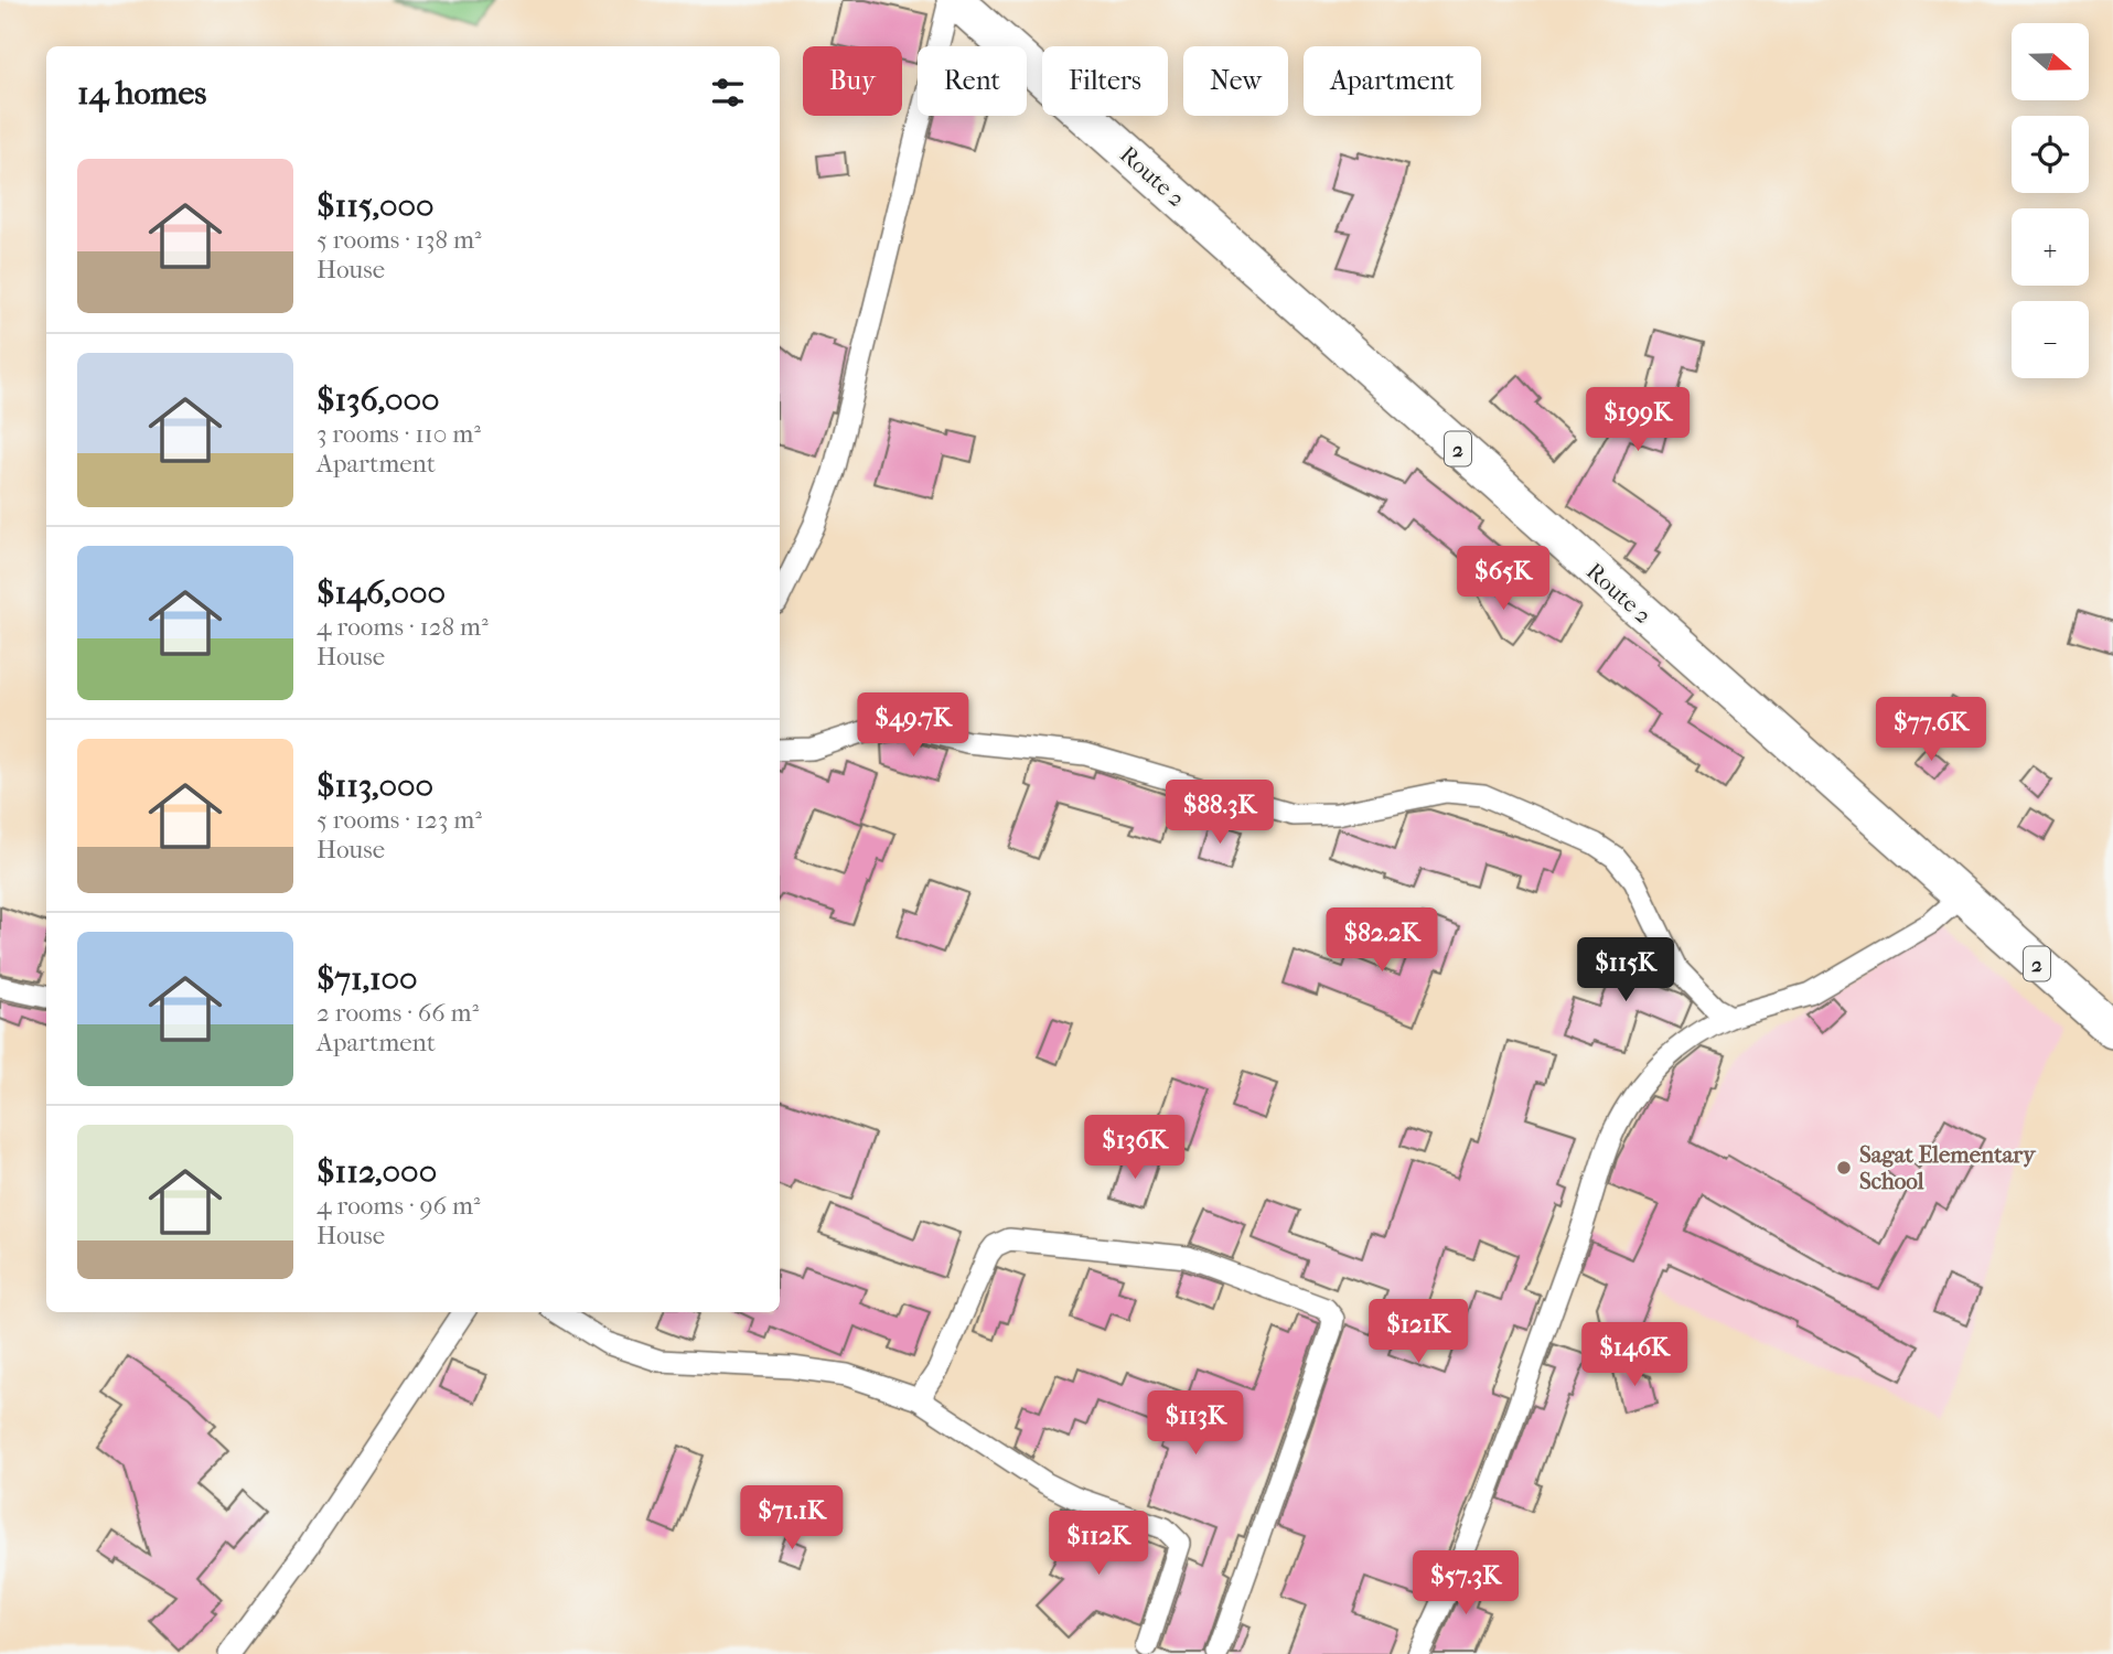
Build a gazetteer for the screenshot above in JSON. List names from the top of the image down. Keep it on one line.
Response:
{"streets":{"highway":["Route 2","2"]},"places":["Sagat Elementary School"],"north":"right","page":{"map_buttons":["+","−"],"chip":["Buy","Rent","Filters","New","Apartment"],"heading":"14 homes","list":[{"name":"$115,000","note":"5 rooms · 138 m² · House"},{"name":"$136,000","note":"3 rooms · 110 m² · Apartment"},{"name":"$146,000","note":"4 rooms · 128 m² · House"},{"name":"$113,000","note":"5 rooms · 123 m² · House"},{"name":"$71,100","note":"2 rooms · 66 m² · Apartment"},{"name":"$112,000","note":"4 rooms · 96 m² · House"}],"price":["$199K","$65K","$49.7K","$77.6K","$88.3K","$82.2K","$115K","$136K","$121K","$146K","$113K","$71.1K","$112K","$57.3K"]}}
